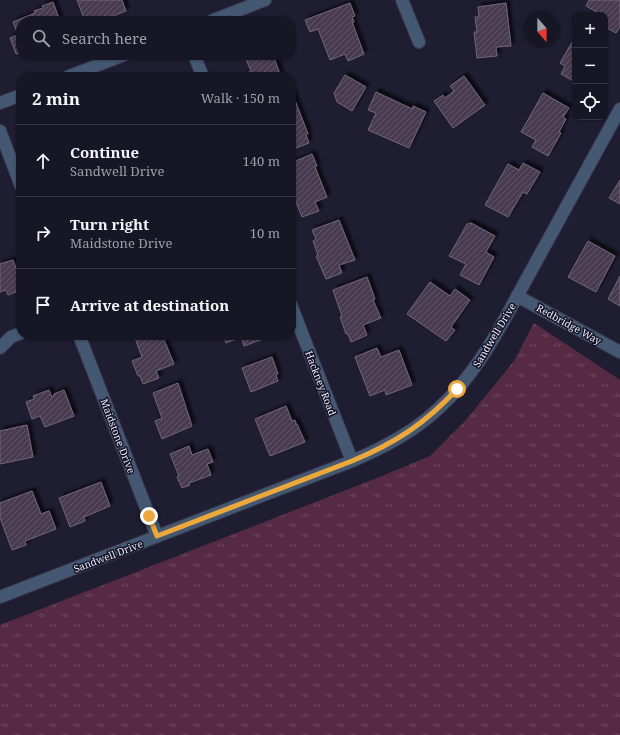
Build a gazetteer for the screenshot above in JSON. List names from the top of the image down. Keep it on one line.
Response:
{"streets":{"street":["Redbridge Way","Sandwell Drive","Hackney Road","Maidstone Drive"]},"crossings":[["Redbridge Way","Sandwell Drive"],["Sandwell Drive","Hackney Road"],["Sandwell Drive","Maidstone Drive"]],"north":"bottom","page":{"map_buttons":["+","−"],"search":"Search here","heading":["2 min","Walk · 150 m"],"list":[["Continue","Sandwell Drive","140 m"],["Turn right","Maidstone Drive","10 m"],"Arrive at destination"]}}
